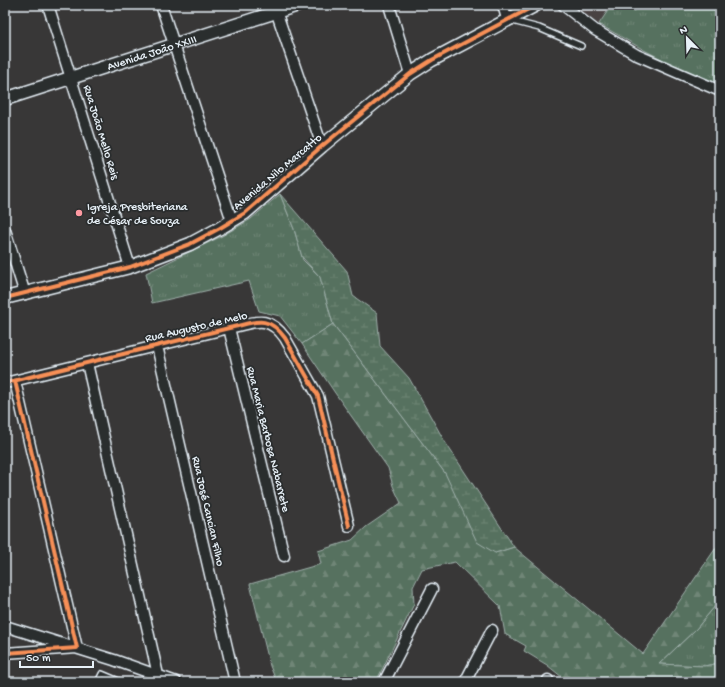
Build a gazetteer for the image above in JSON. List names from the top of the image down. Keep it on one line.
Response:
{"streets":{"street":["Avenida João XXIII","Rua João Mello Reis","Avenida Nilo Marcatto","Rua Augusto de Melo","Rua Maria Barbosa Nabarrete","Rua José Cancian Filho"]},"crossings":[["Avenida João XXIII","Rua João Mello Reis"],["Rua João Mello Reis","Avenida Nilo Marcatto"],["Rua Augusto de Melo","Rua Maria Barbosa Nabarrete"],["Rua Augusto de Melo","Rua José Cancian Filho"]],"places":["Igreja Presbiteriana de César de Souza"],"scale_bar":"50 m","north":"top left"}
